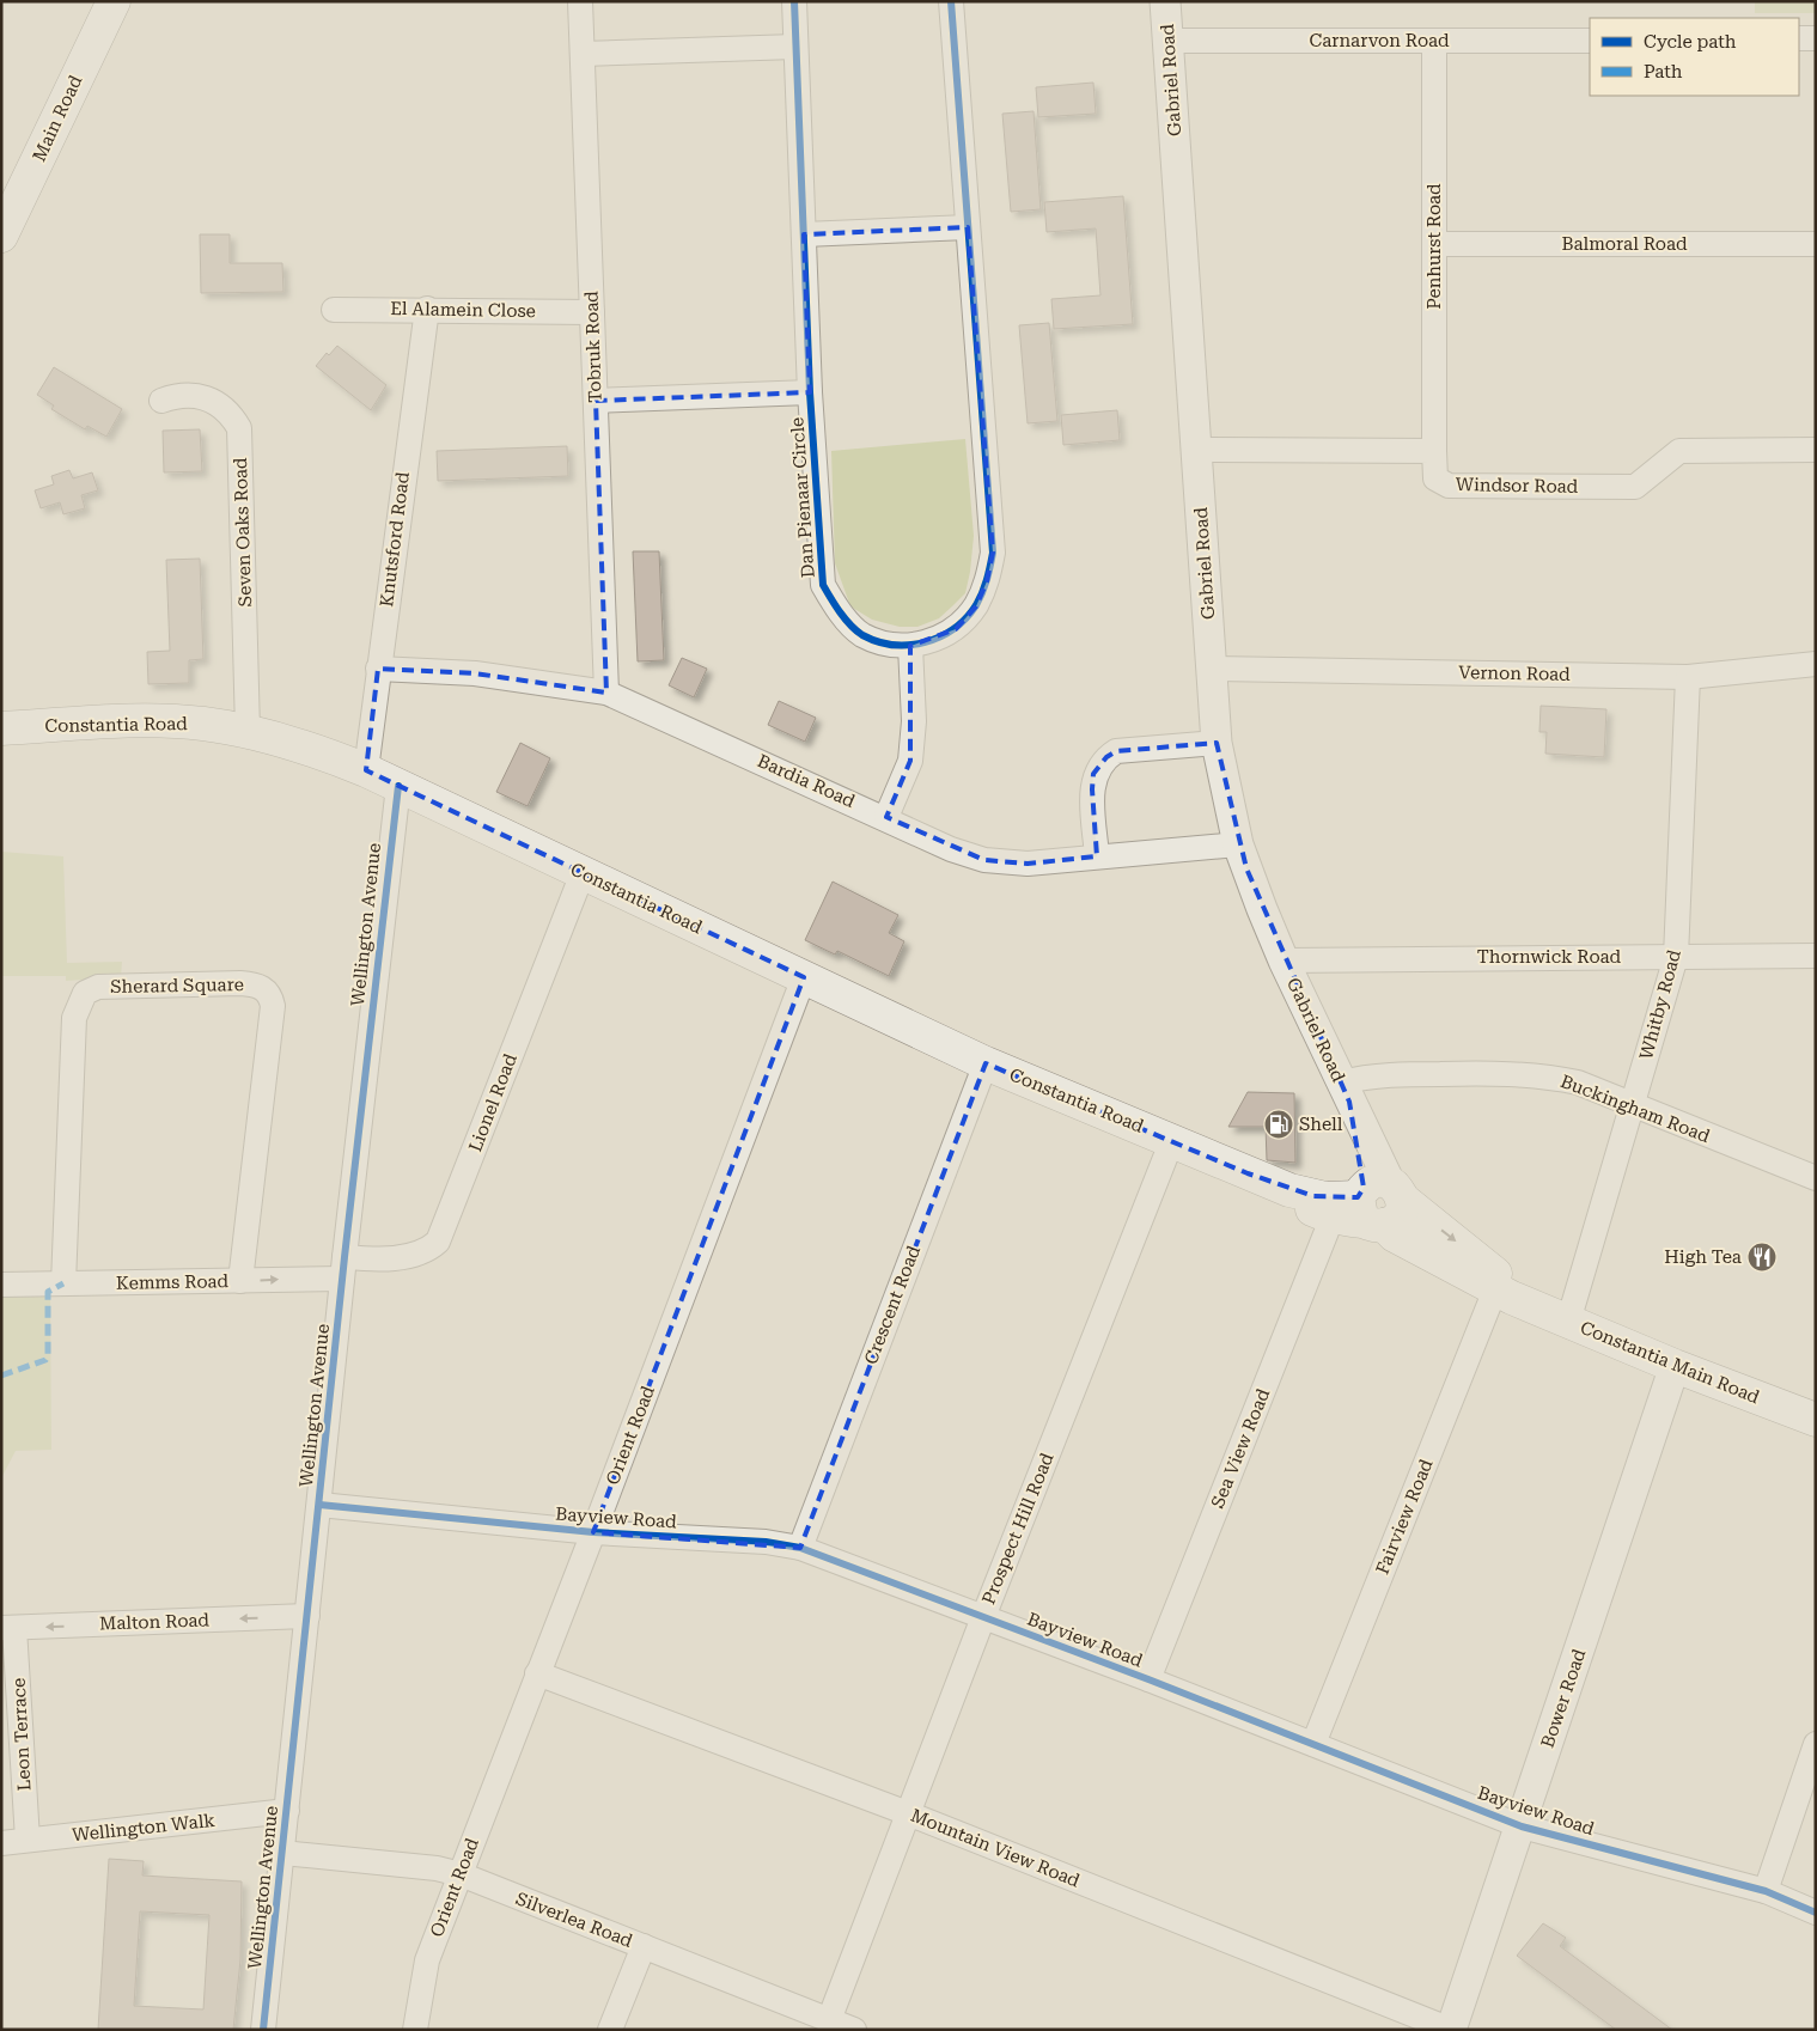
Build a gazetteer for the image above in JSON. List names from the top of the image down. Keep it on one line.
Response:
{"streets":{"main road":["Main Road","Constantia Road","Constantia Main Road"],"street":["Carnarvon Road","Gabriel Road","Balmoral Road","Penhurst Road","El Alamein Close","Tobruk Road","Windsor Road","Dan Pienaar Circle","Seven Oaks Road","Knutsford Road","Vernon Road","Bardia Road","Wellington Avenue","Thornwick Road","Sherard Square","Whitby Road","Lionel Road","Buckingham Road","Kemms Road","Crescent Road","Orient Road","Sea View Road","Fairview Road","Bayview Road","Prospect Hill Road","Malton Road","Bower Road","Leon Terrace","Wellington Walk","Mountain View Road","Silverlea Road"]},"crossings":[["Carnarvon Road","Gabriel Road"],["Carnarvon Road","Penhurst Road"],["Gabriel Road","Vernon Road"],["Gabriel Road","Constantia Road"],["Gabriel Road","Bardia Road"],["Gabriel Road","Thornwick Road"],["Gabriel Road","Buckingham Road"],["Gabriel Road","Constantia Main Road"],["Balmoral Road","Penhurst Road"],["Penhurst Road","Windsor Road"],["El Alamein Close","Tobruk Road"],["El Alamein Close","Knutsford Road"],["Tobruk Road","Dan Pienaar Circle"],["Tobruk Road","Bardia Road"],["Seven Oaks Road","Constantia Road"],["Knutsford Road","Constantia Road"],["Knutsford Road","Bardia Road"],["Vernon Road","Whitby Road"],["Constantia Road","Wellington Avenue"],["Constantia Road","Lionel Road"],["Constantia Road","Crescent Road"],["Constantia Road","Constantia Main Road"],["Constantia Road","Orient Road"],["Constantia Road","Sea View Road"],["Constantia Road","Prospect Hill Road"],["Wellington Avenue","Lionel Road"],["Wellington Avenue","Kemms Road"],["Wellington Avenue","Bayview Road"],["Wellington Avenue","Malton Road"],["Wellington Avenue","Wellington Walk"],["Wellington Avenue","Silverlea Road"],["Thornwick Road","Whitby Road"],["Sherard Square","Kemms Road"],["Whitby Road","Buckingham Road"],["Whitby Road","Constantia Main Road"],["Lionel Road","Kemms Road"],["Crescent Road","Bayview Road"],["Constantia Main Road","Fairview Road"],["Constantia Main Road","Bower Road"],["Orient Road","Bayview Road"],["Orient Road","Mountain View Road"],["Orient Road","Silverlea Road"],["Sea View Road","Bayview Road"],["Fairview Road","Bayview Road"],["Bayview Road","Prospect Hill Road"],["Bayview Road","Bower Road"],["Prospect Hill Road","Mountain View Road"],["Prospect Hill Road","Silverlea Road"],["Malton Road","Leon Terrace"],["Bower Road","Mountain View Road"],["Leon Terrace","Wellington Walk"]],"one_way":["Malton Road"],"places":{"fuel station":["Shell"],"restaurant":["High Tea"]},"legend":["Cycle path","Path"]}
